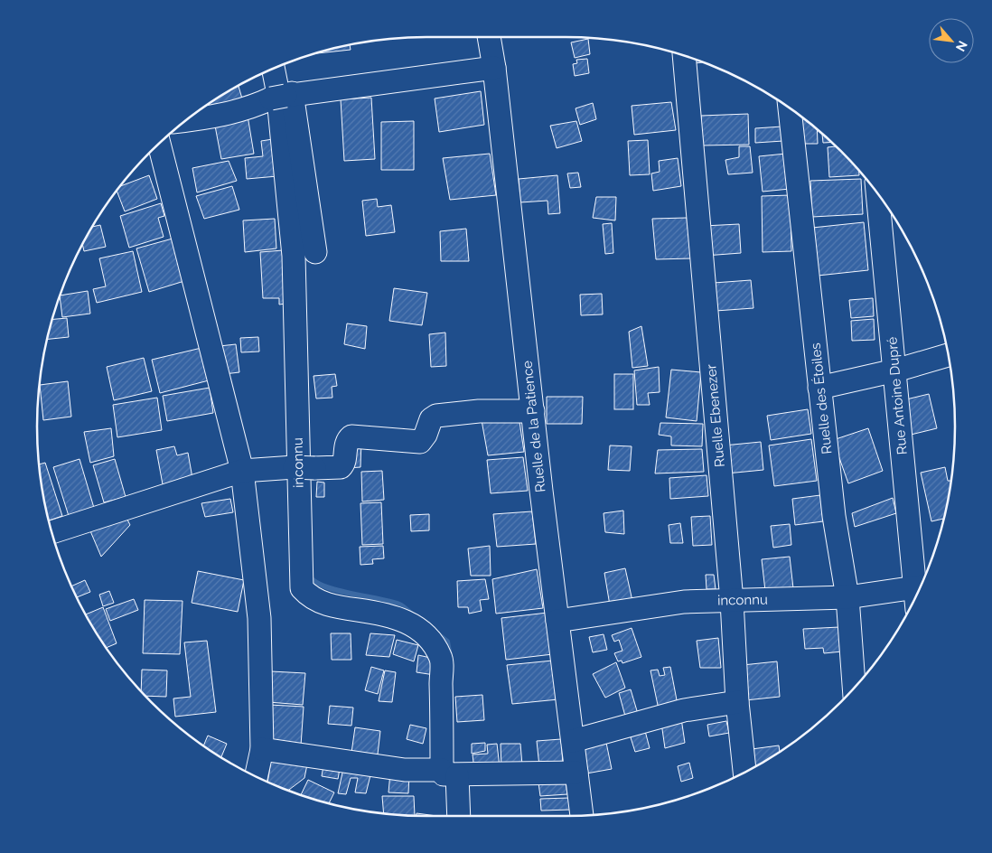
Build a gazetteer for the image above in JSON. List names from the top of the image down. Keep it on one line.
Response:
{"streets":{"street":["Rue Antoine Dupré","Ruelle des Étoiles","Ruelle Ebenezer","Ruelle de la Patience","inconnu"]},"crossings":[["Ruelle des Étoiles","inconnu"],["Ruelle Ebenezer","inconnu"],["Ruelle de la Patience","inconnu"]],"north":"bottom right"}
